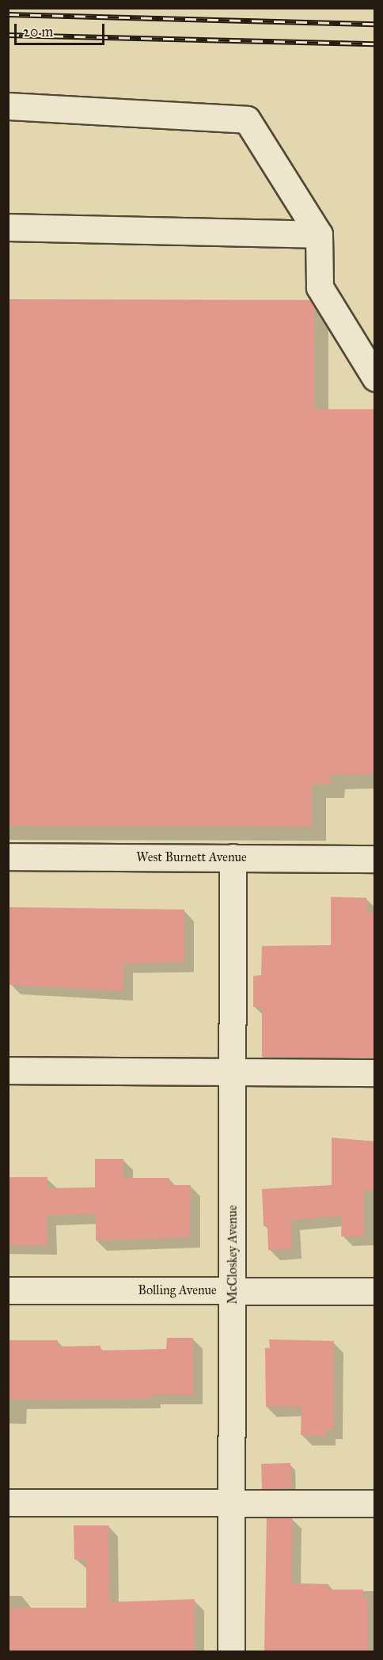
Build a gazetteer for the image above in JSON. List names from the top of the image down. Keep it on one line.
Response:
{"streets":{"street":["West Burnett Avenue","McCloskey Avenue","Bolling Avenue"]},"crossings":[["West Burnett Avenue","McCloskey Avenue"],["McCloskey Avenue","Bolling Avenue"]],"scale_bar":"20 m"}
